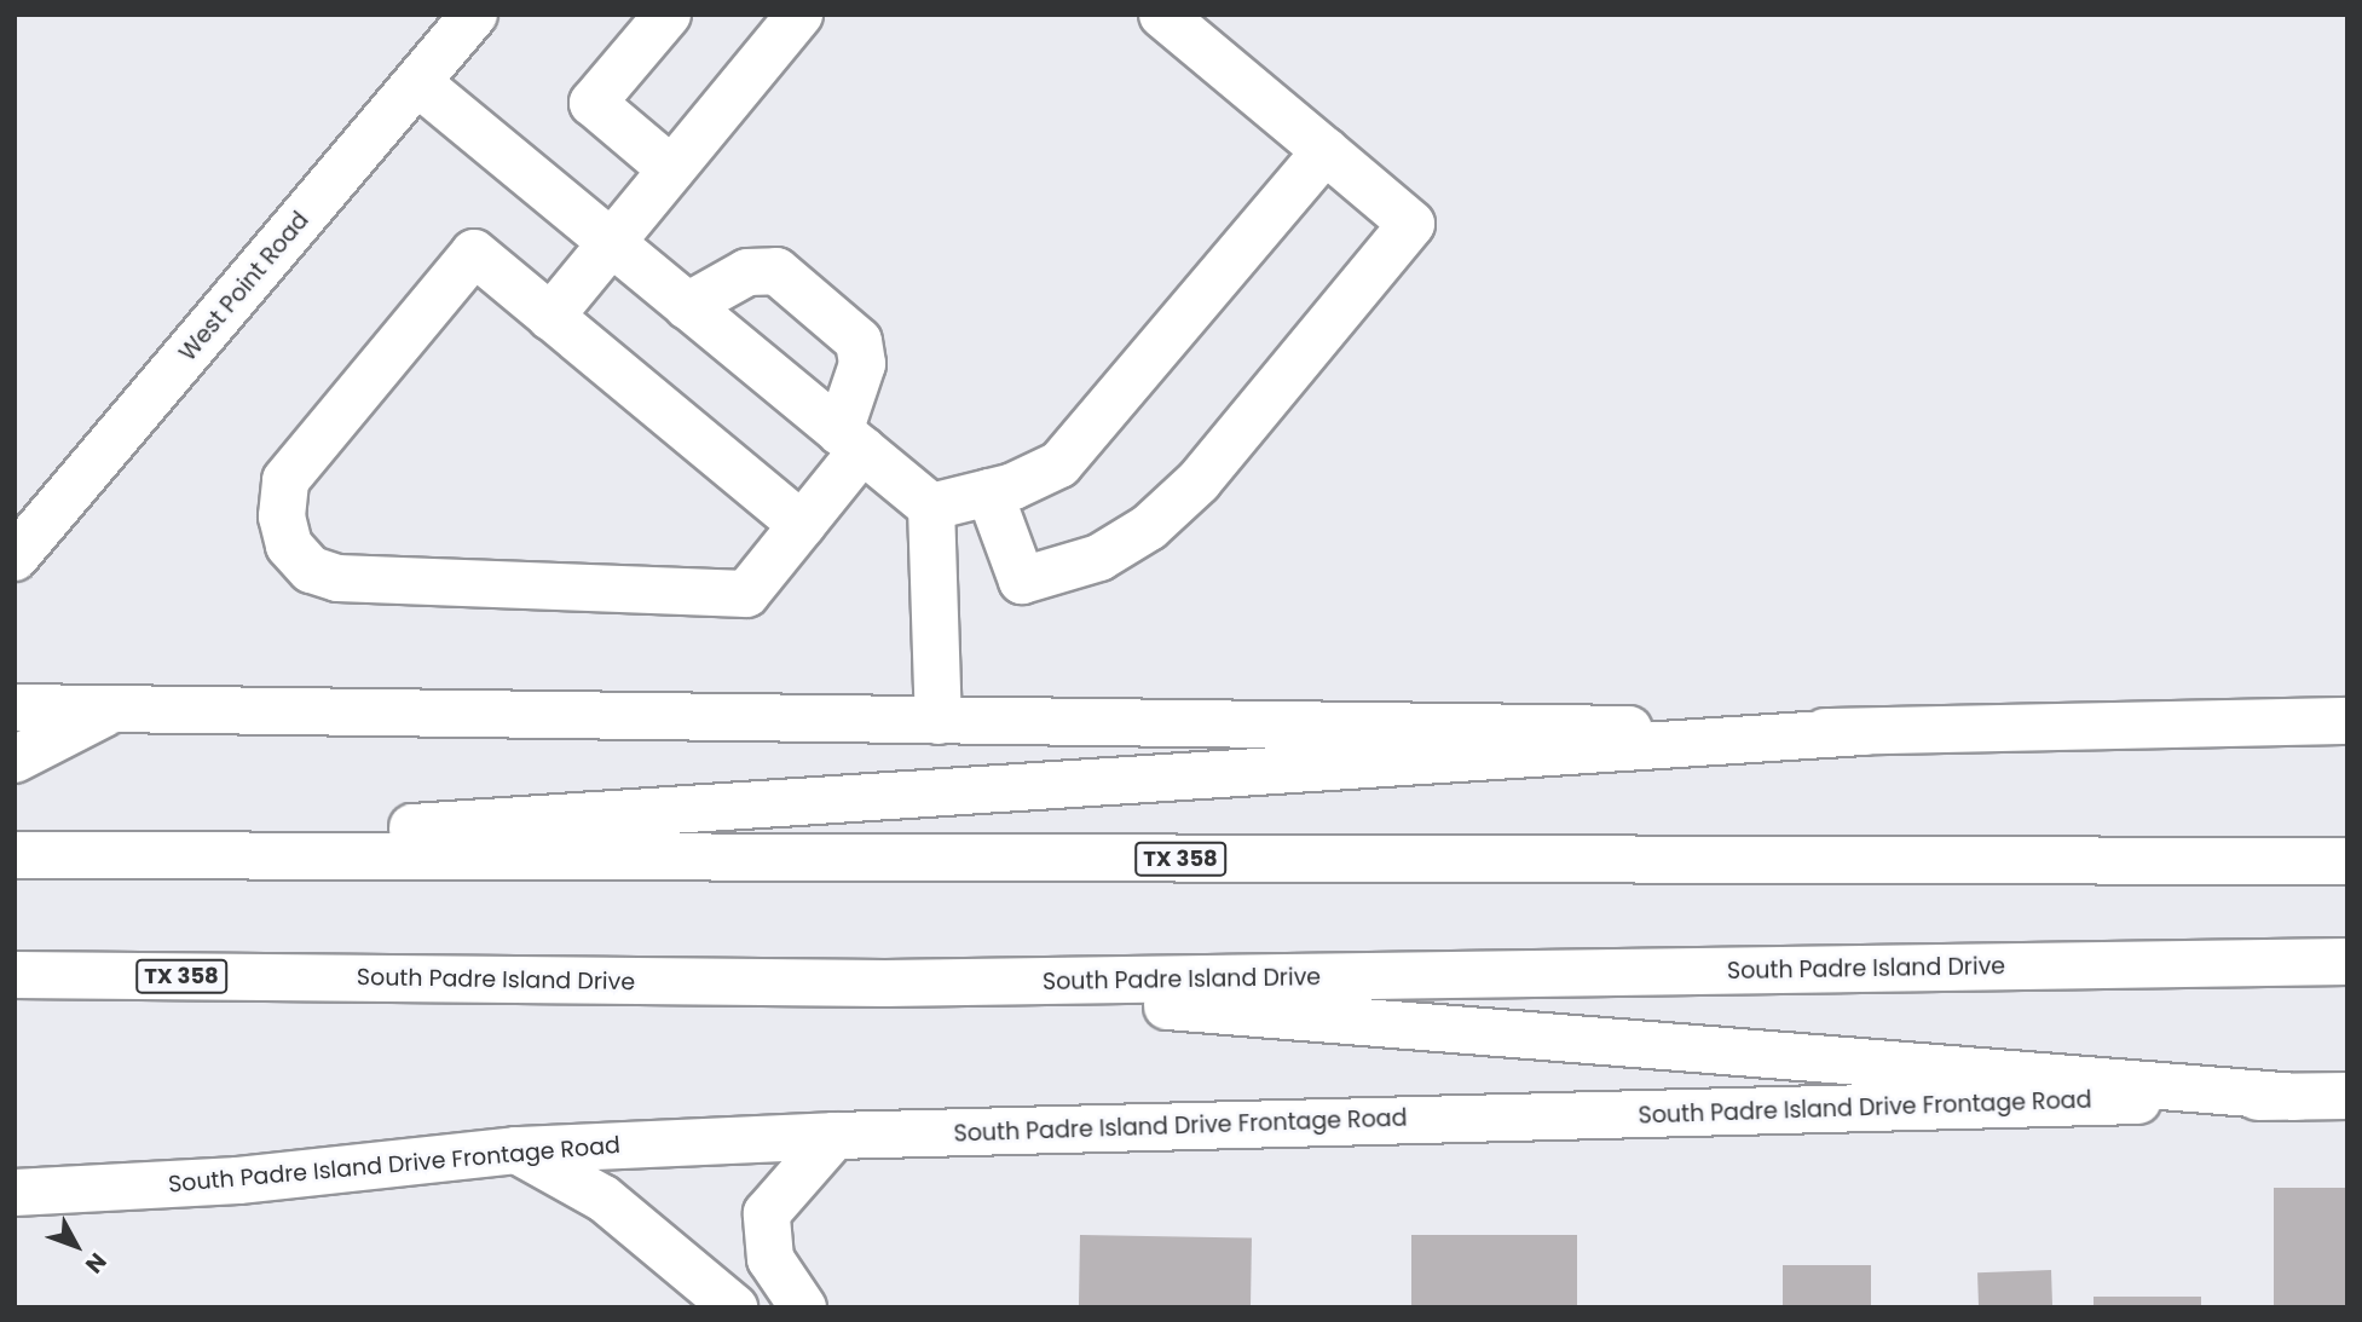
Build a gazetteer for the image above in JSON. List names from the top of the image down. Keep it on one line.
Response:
{"streets":{"main road":["West Point Road","TX 358","South Padre Island Drive","South Padre Island Drive Frontage Road"]},"north":"bottom right"}
